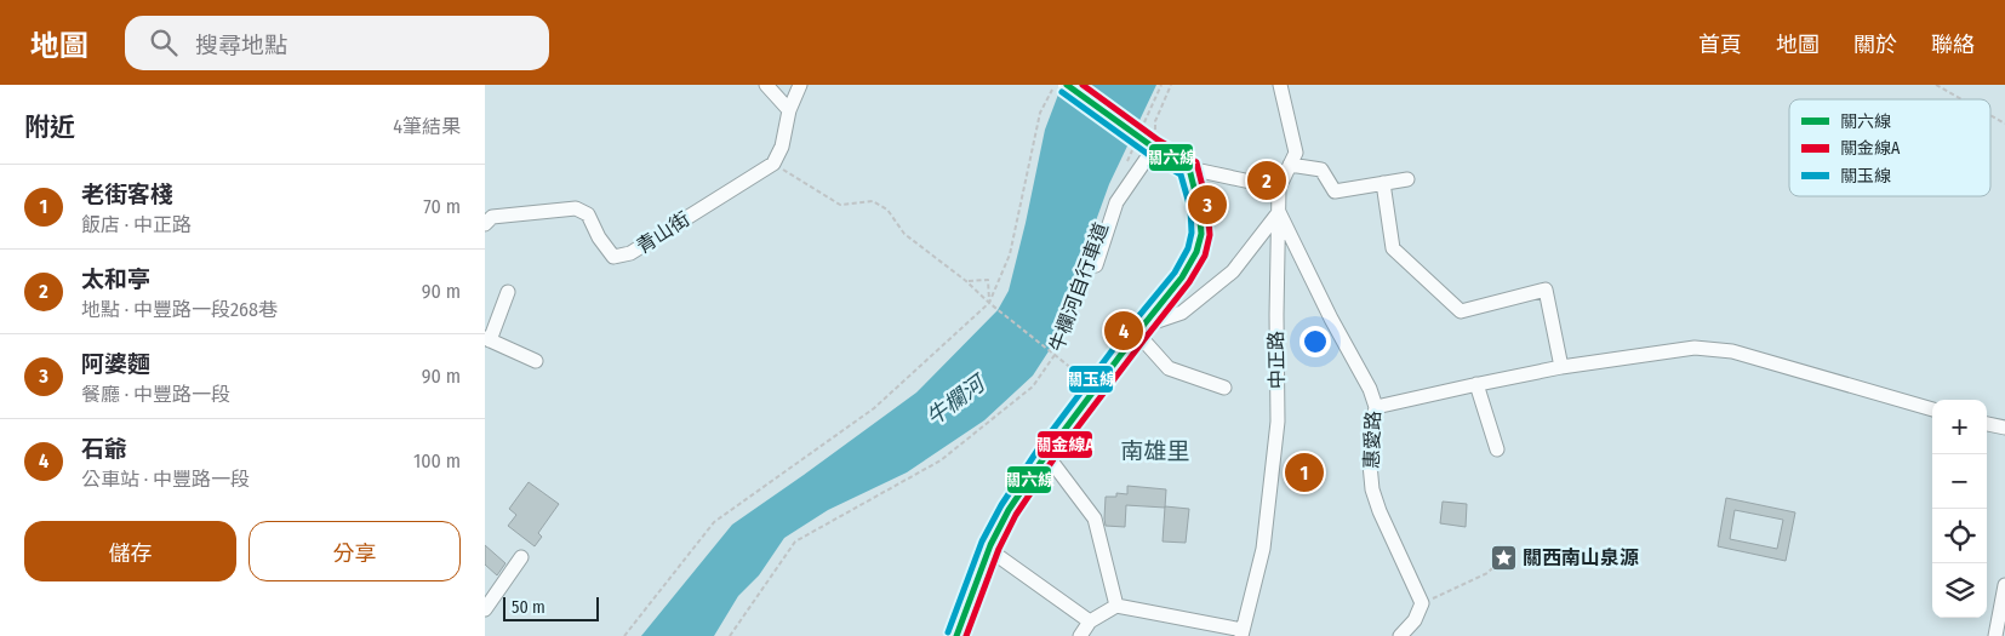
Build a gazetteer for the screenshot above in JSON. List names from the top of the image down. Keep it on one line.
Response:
{"streets":{"street":["青山街","中正路","惠愛路"],"path":["牛欄河自行車道"]},"crossings":[["中正路","惠愛路"]],"districts":["南雄里"],"water":["牛欄河"],"places":{"place":["關西南山泉源"]},"lines":["transit line 關六線","transit line 關金線A","transit line 關玉線"],"legend":["關六線","關金線A","關玉線"],"scale_bar":"50 m","page":{"header":"地圖","search":"搜尋地點","nav":["首頁","地圖","關於","聯絡"],"heading":["附近","4筆結果"],"pins":["2","3","4","1"],"list":[{"mark":"1","name":"老街客棧","note":"飯店 · 中正路","value":"70 m"},{"mark":"2","name":"太和亭","note":"地點 · 中豐路一段268巷","value":"90 m"},{"mark":"3","name":"阿婆麵","note":"餐廳 · 中豐路一段","value":"90 m"},{"mark":"4","name":"石爺","note":"公車站 · 中豐路一段","value":"100 m"}],"map_buttons":["+","−"],"buttons":["儲存","分享"],"scale":"50 m"}}
